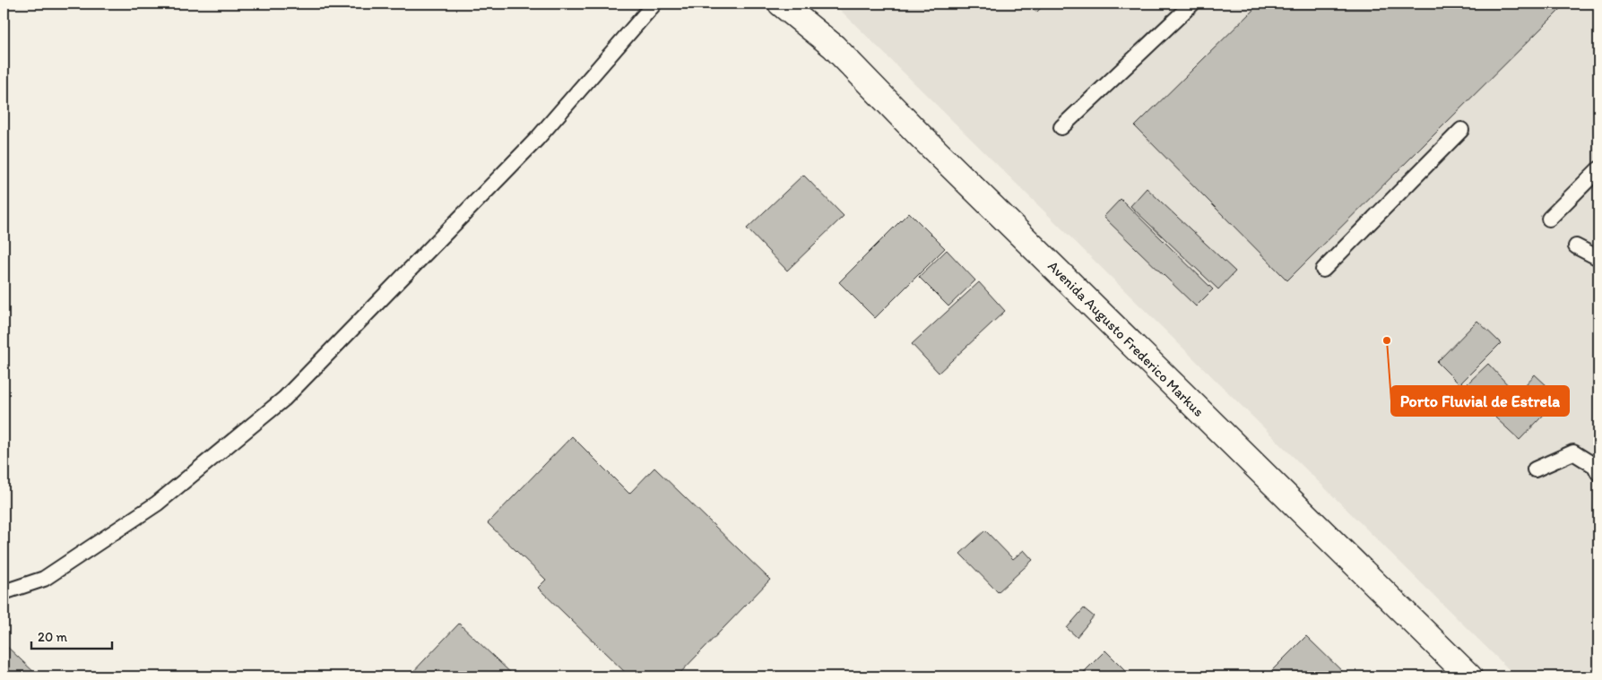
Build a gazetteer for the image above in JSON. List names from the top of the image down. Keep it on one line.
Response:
{"streets":{"street":["Avenida Augusto Frederico Markus"]},"places":["Porto Fluvial de Estrela"],"scale_bar":"20 m"}
